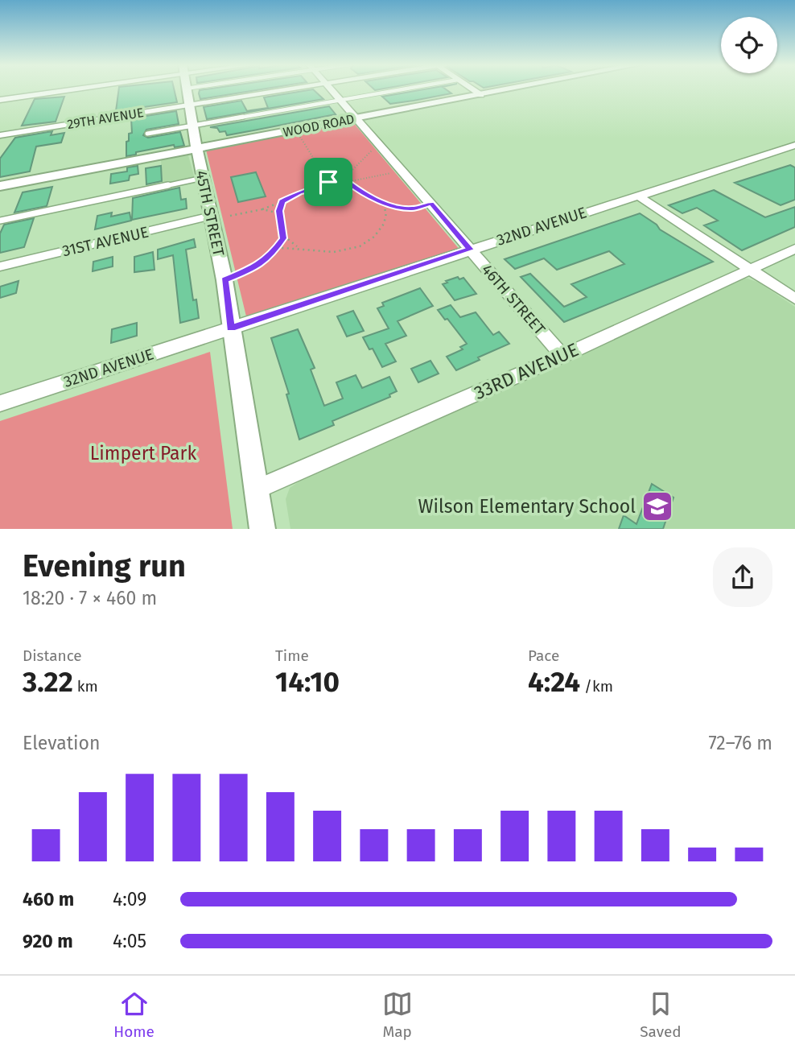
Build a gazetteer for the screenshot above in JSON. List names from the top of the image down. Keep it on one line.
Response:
{"streets":{"street":["29TH AVENUE","WOOD ROAD","45TH STREET","32ND AVENUE","31ST AVENUE","46TH STREET","33RD AVENUE"]},"crossings":[["29TH AVENUE","45TH STREET"],["WOOD ROAD","45TH STREET"],["WOOD ROAD","46TH STREET"],["45TH STREET","32ND AVENUE"],["45TH STREET","31ST AVENUE"],["45TH STREET","33RD AVENUE"],["32ND AVENUE","46TH STREET"],["46TH STREET","33RD AVENUE"]],"parks":["Limpert Park"],"places":{"school or university":["Wilson Elementary School"]},"page":{"heading":["Evening run","18:20 · 7 × 460 m"],"stats":[["Distance","3.22 km"],["Time","14:10"],["Pace","4:24 /km"]],"chart":["Elevation","72–76 m"],"list":[{"name":"460 m","note":"4:09"},{"name":"920 m","note":"4:05"}],"tabs":["Home","Map","Saved"]}}
